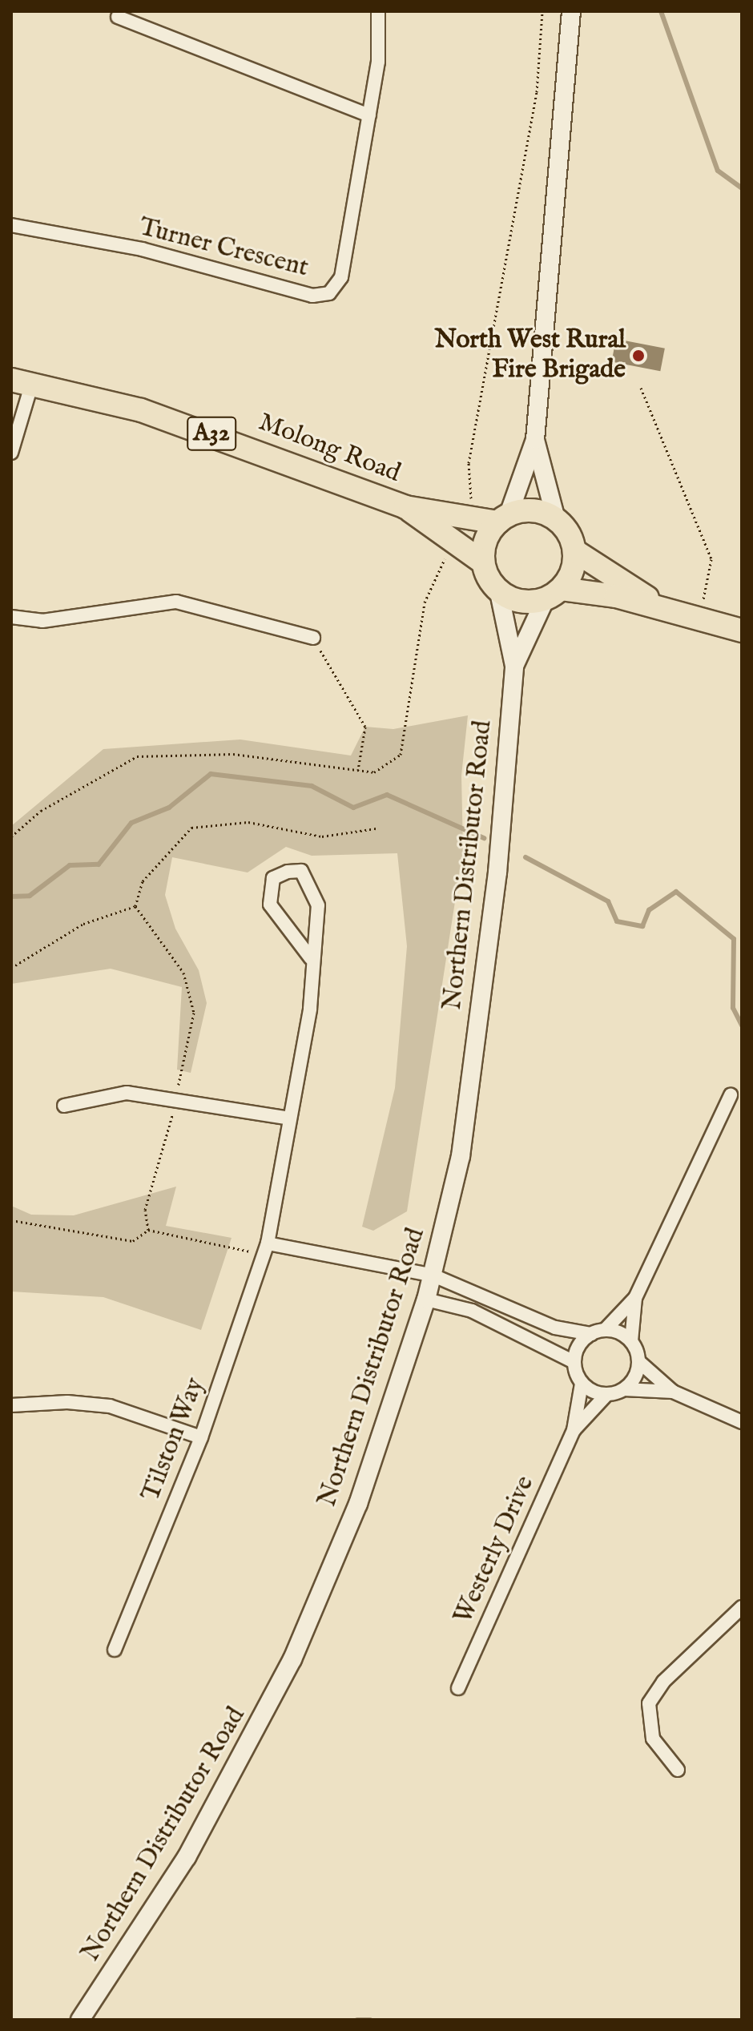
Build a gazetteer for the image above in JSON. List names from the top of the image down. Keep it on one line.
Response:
{"streets":{"highway":["A32","Molong Road"],"main road":["Northern Distributor Road"],"street":["Turner Crescent","Tilston Way","Westerly Drive"]},"crossings":[["A32","Molong Road"],["A32","Northern Distributor Road"],["Molong Road","Northern Distributor Road"]],"places":["North West Rural Fire Brigade"]}
